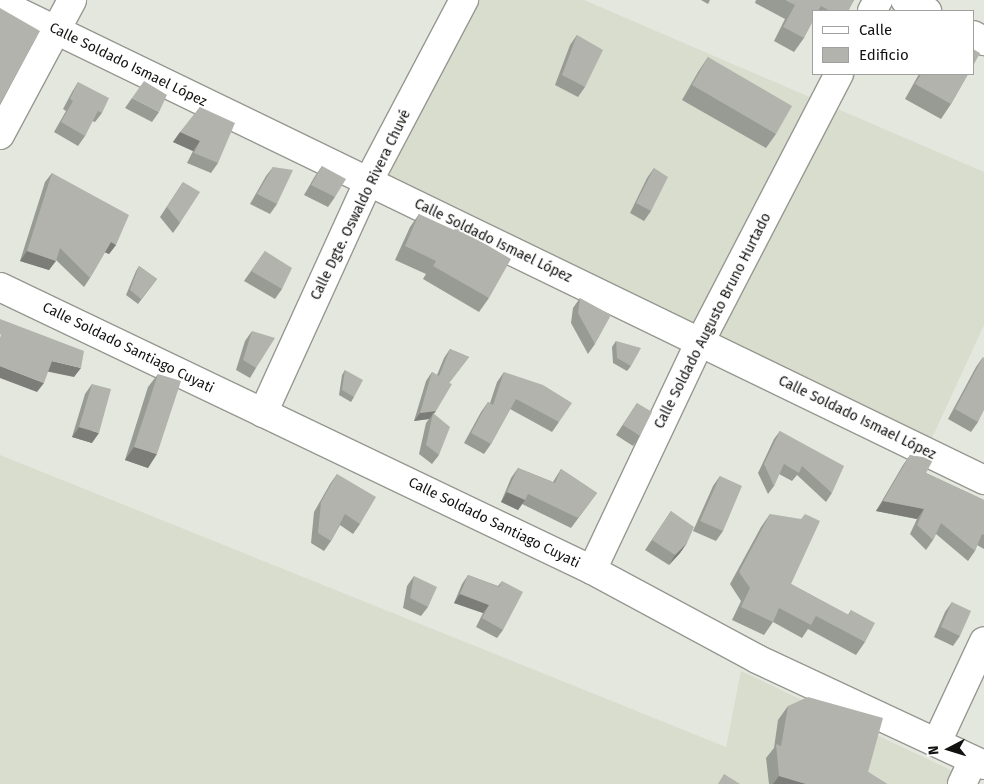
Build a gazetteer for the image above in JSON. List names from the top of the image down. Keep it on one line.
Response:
{"streets":{"street":["Calle Soldado Ismael López","Calle Dgte. Oswaldo Rivera Chuvé","Calle Soldado Augusto Bruno Hurtado","Calle Soldado Santiago Cuyati"]},"crossings":[["Calle Soldado Ismael López","Calle Dgte. Oswaldo Rivera Chuvé"],["Calle Soldado Ismael López","Calle Soldado Augusto Bruno Hurtado"],["Calle Dgte. Oswaldo Rivera Chuvé","Calle Soldado Santiago Cuyati"],["Calle Soldado Augusto Bruno Hurtado","Calle Soldado Santiago Cuyati"]],"legend":["Calle","Edificio"],"north":"left"}
